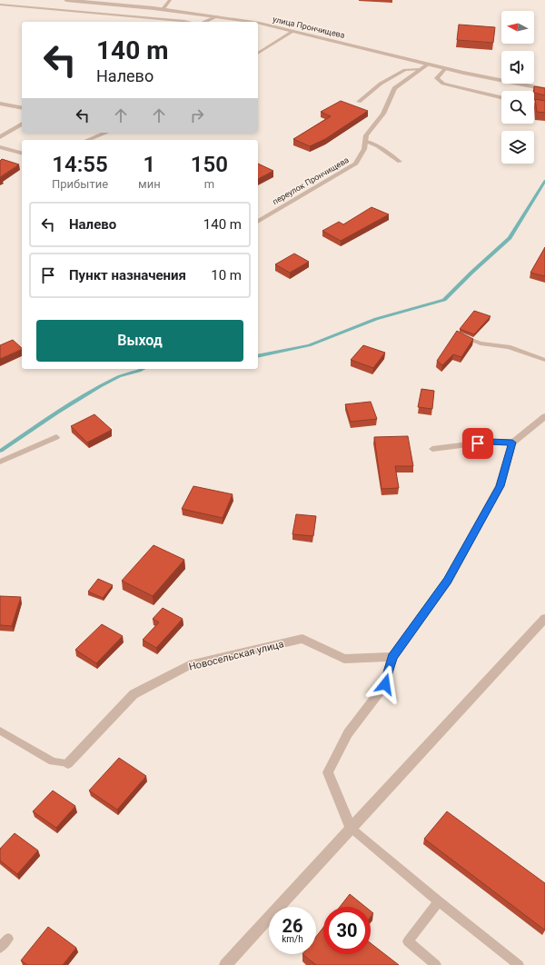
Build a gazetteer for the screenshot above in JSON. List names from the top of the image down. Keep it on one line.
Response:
{"streets":{"street":["улица Прончищева","переулок Прончищева","Новосельская улица"]},"crossings":[["улица Прончищева","переулок Прончищева"]],"north":"left","page":{"turn":["140 m","Налево"],"eta":["14:55","Прибытие","1","мин","150","m"],"list":[{"name":"Налево","value":"140 m"},{"name":"Пункт назначения","value":"10 m"}],"buttons":"Выход","speed":"26 km/h","limit":"30"}}
